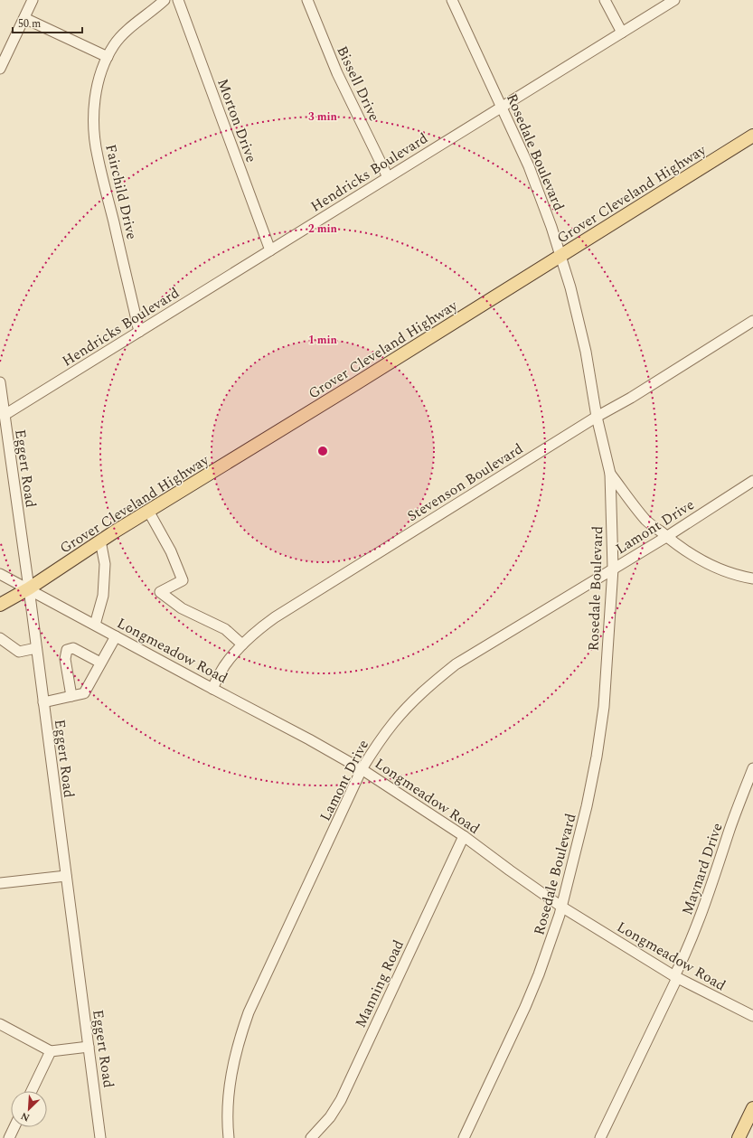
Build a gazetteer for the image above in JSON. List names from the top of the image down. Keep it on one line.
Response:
{"streets":{"main road":["Grover Cleveland Highway"],"street":["Bissell Drive","Morton Drive","Rosedale Boulevard","Hendricks Boulevard","Fairchild Drive","Eggert Road","Stevenson Boulevard","Lamont Drive","Longmeadow Road","Maynard Drive","Manning Road"]},"crossings":[["Bissell Drive","Hendricks Boulevard"],["Morton Drive","Hendricks Boulevard"],["Rosedale Boulevard","Hendricks Boulevard"],["Rosedale Boulevard","Grover Cleveland Highway"],["Rosedale Boulevard","Stevenson Boulevard"],["Rosedale Boulevard","Lamont Drive"],["Rosedale Boulevard","Longmeadow Road"],["Hendricks Boulevard","Fairchild Drive"],["Hendricks Boulevard","Eggert Road"],["Grover Cleveland Highway","Eggert Road"],["Grover Cleveland Highway","Longmeadow Road"],["Eggert Road","Longmeadow Road"],["Stevenson Boulevard","Longmeadow Road"],["Lamont Drive","Longmeadow Road"],["Longmeadow Road","Maynard Drive"],["Longmeadow Road","Manning Road"]],"scale_bar":"50 m","north":"bottom left","rings":["3 min","2 min","1 min"]}
